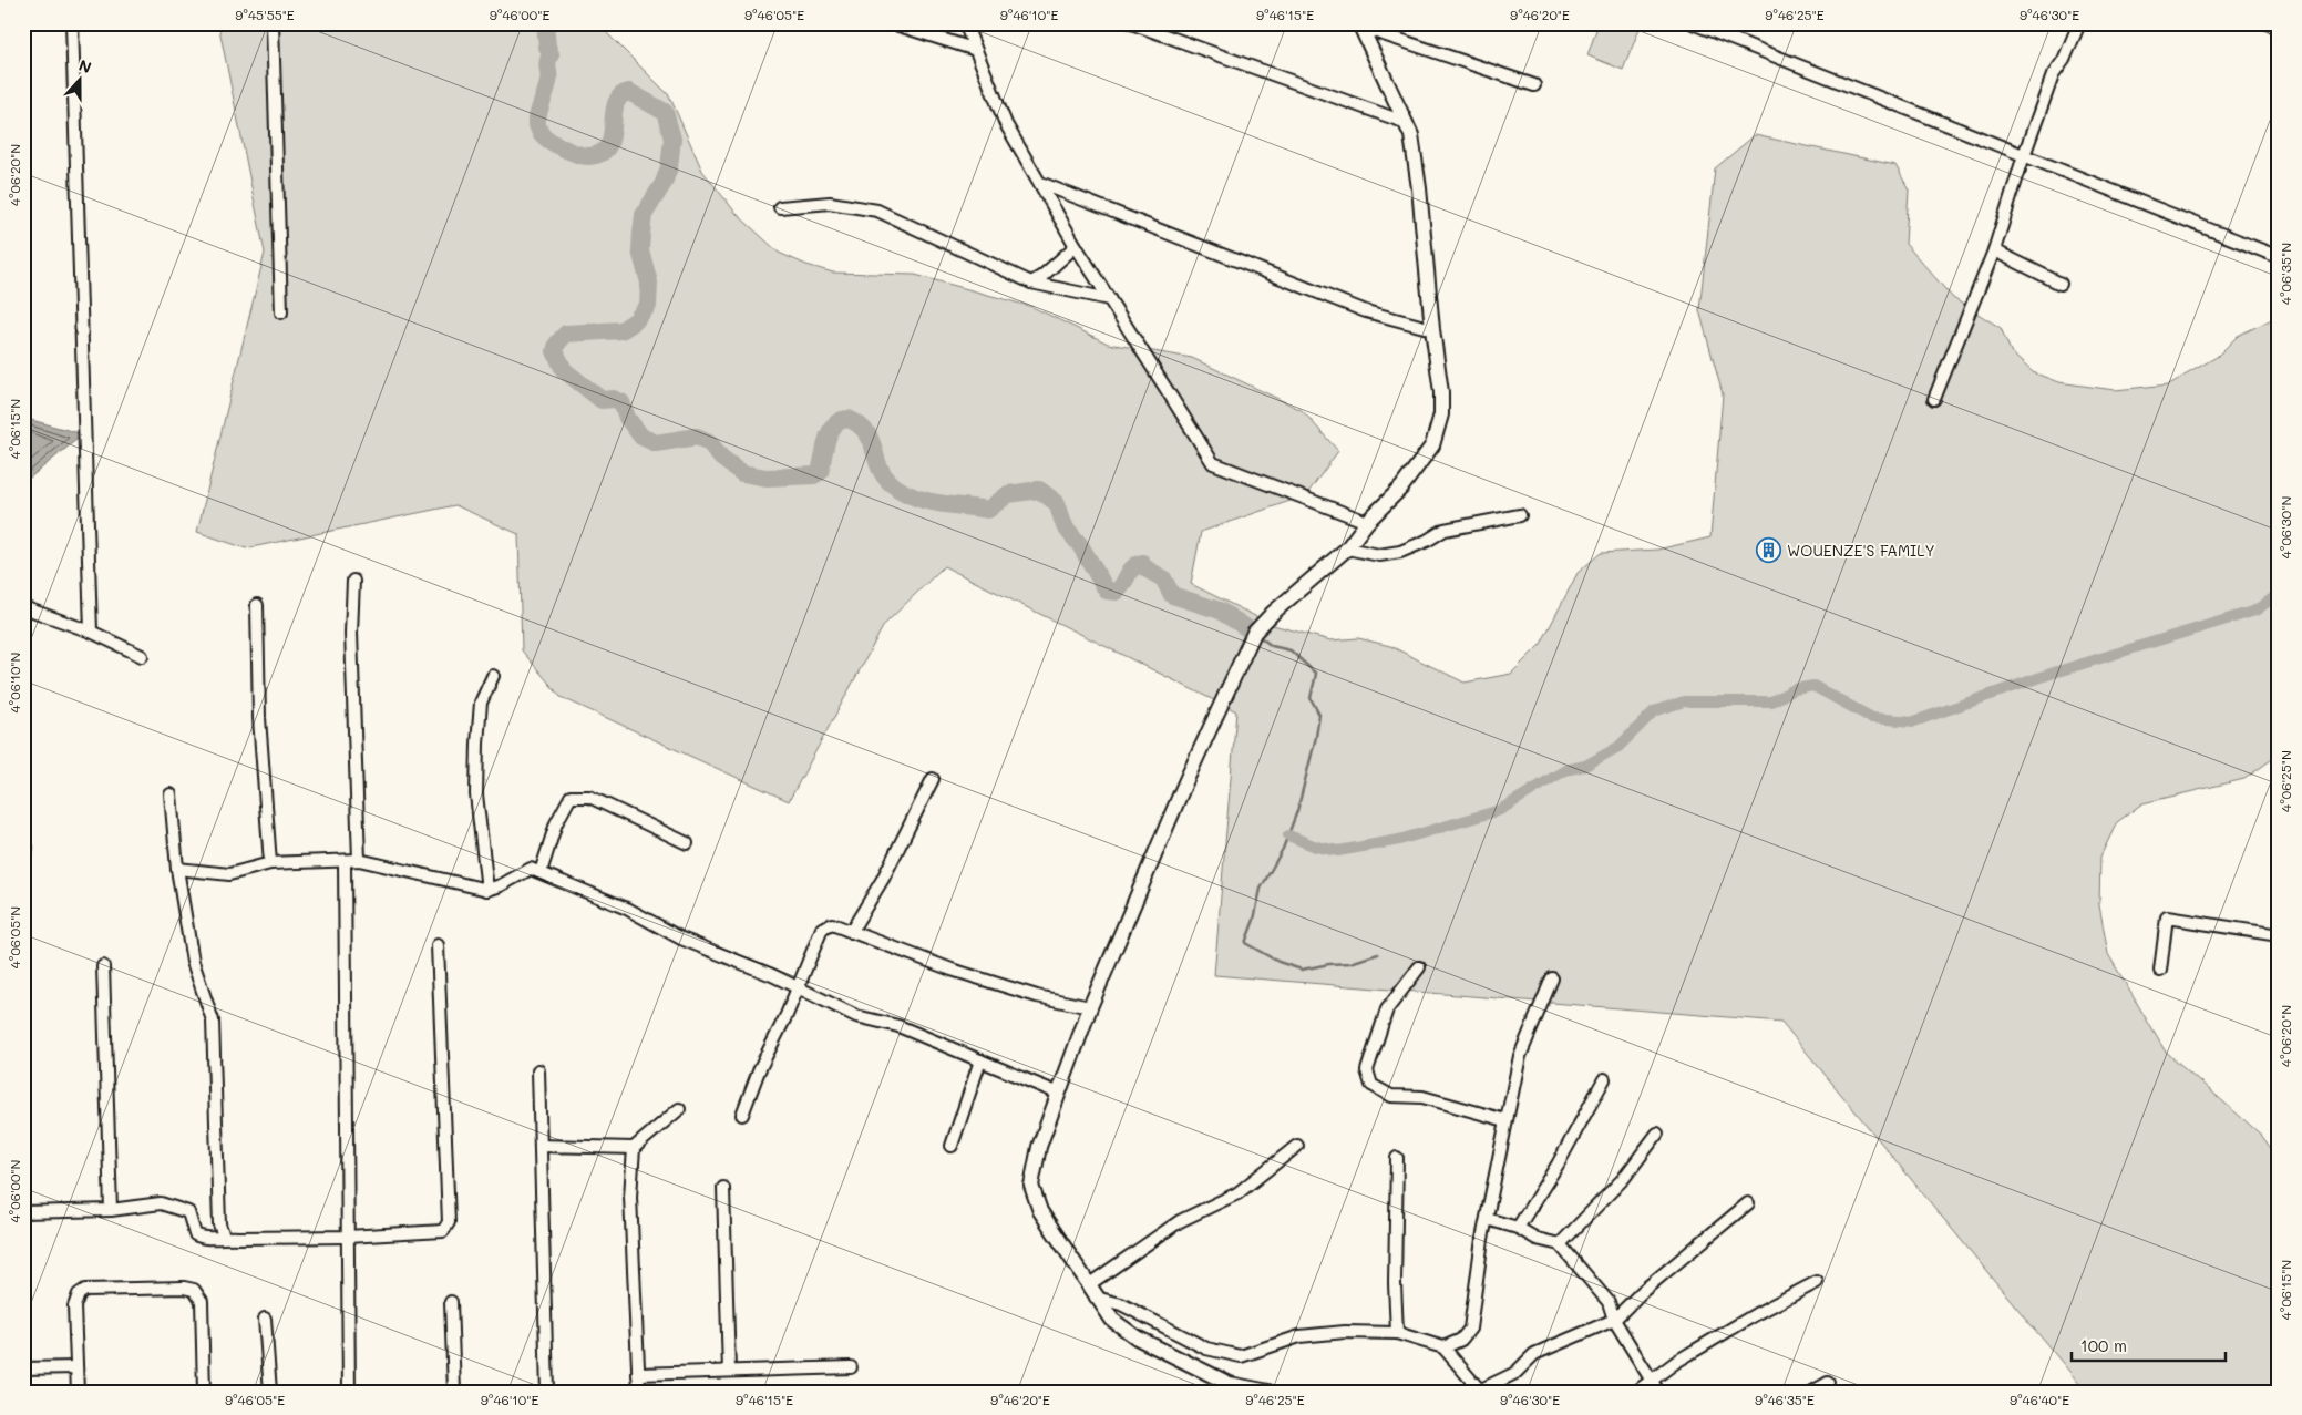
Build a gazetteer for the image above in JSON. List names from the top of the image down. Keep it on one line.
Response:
{"places":{"building":["WOUENZE'S FAMILY"]},"scale_bar":"100 m","north":"top","coordinates":["9°45'55\"E","9°46'00\"E","9°46'05\"E","9°46'10\"E","9°46'15\"E","9°46'20\"E","9°46'25\"E","9°46'30\"E","4°06'20\"N","4°06'35\"N","4°06'15\"N","4°06'30\"N","4°06'10\"N","4°06'25\"N","4°06'05\"N","4°06'00\"N","9°46'35\"E","9°46'40\"E"]}
